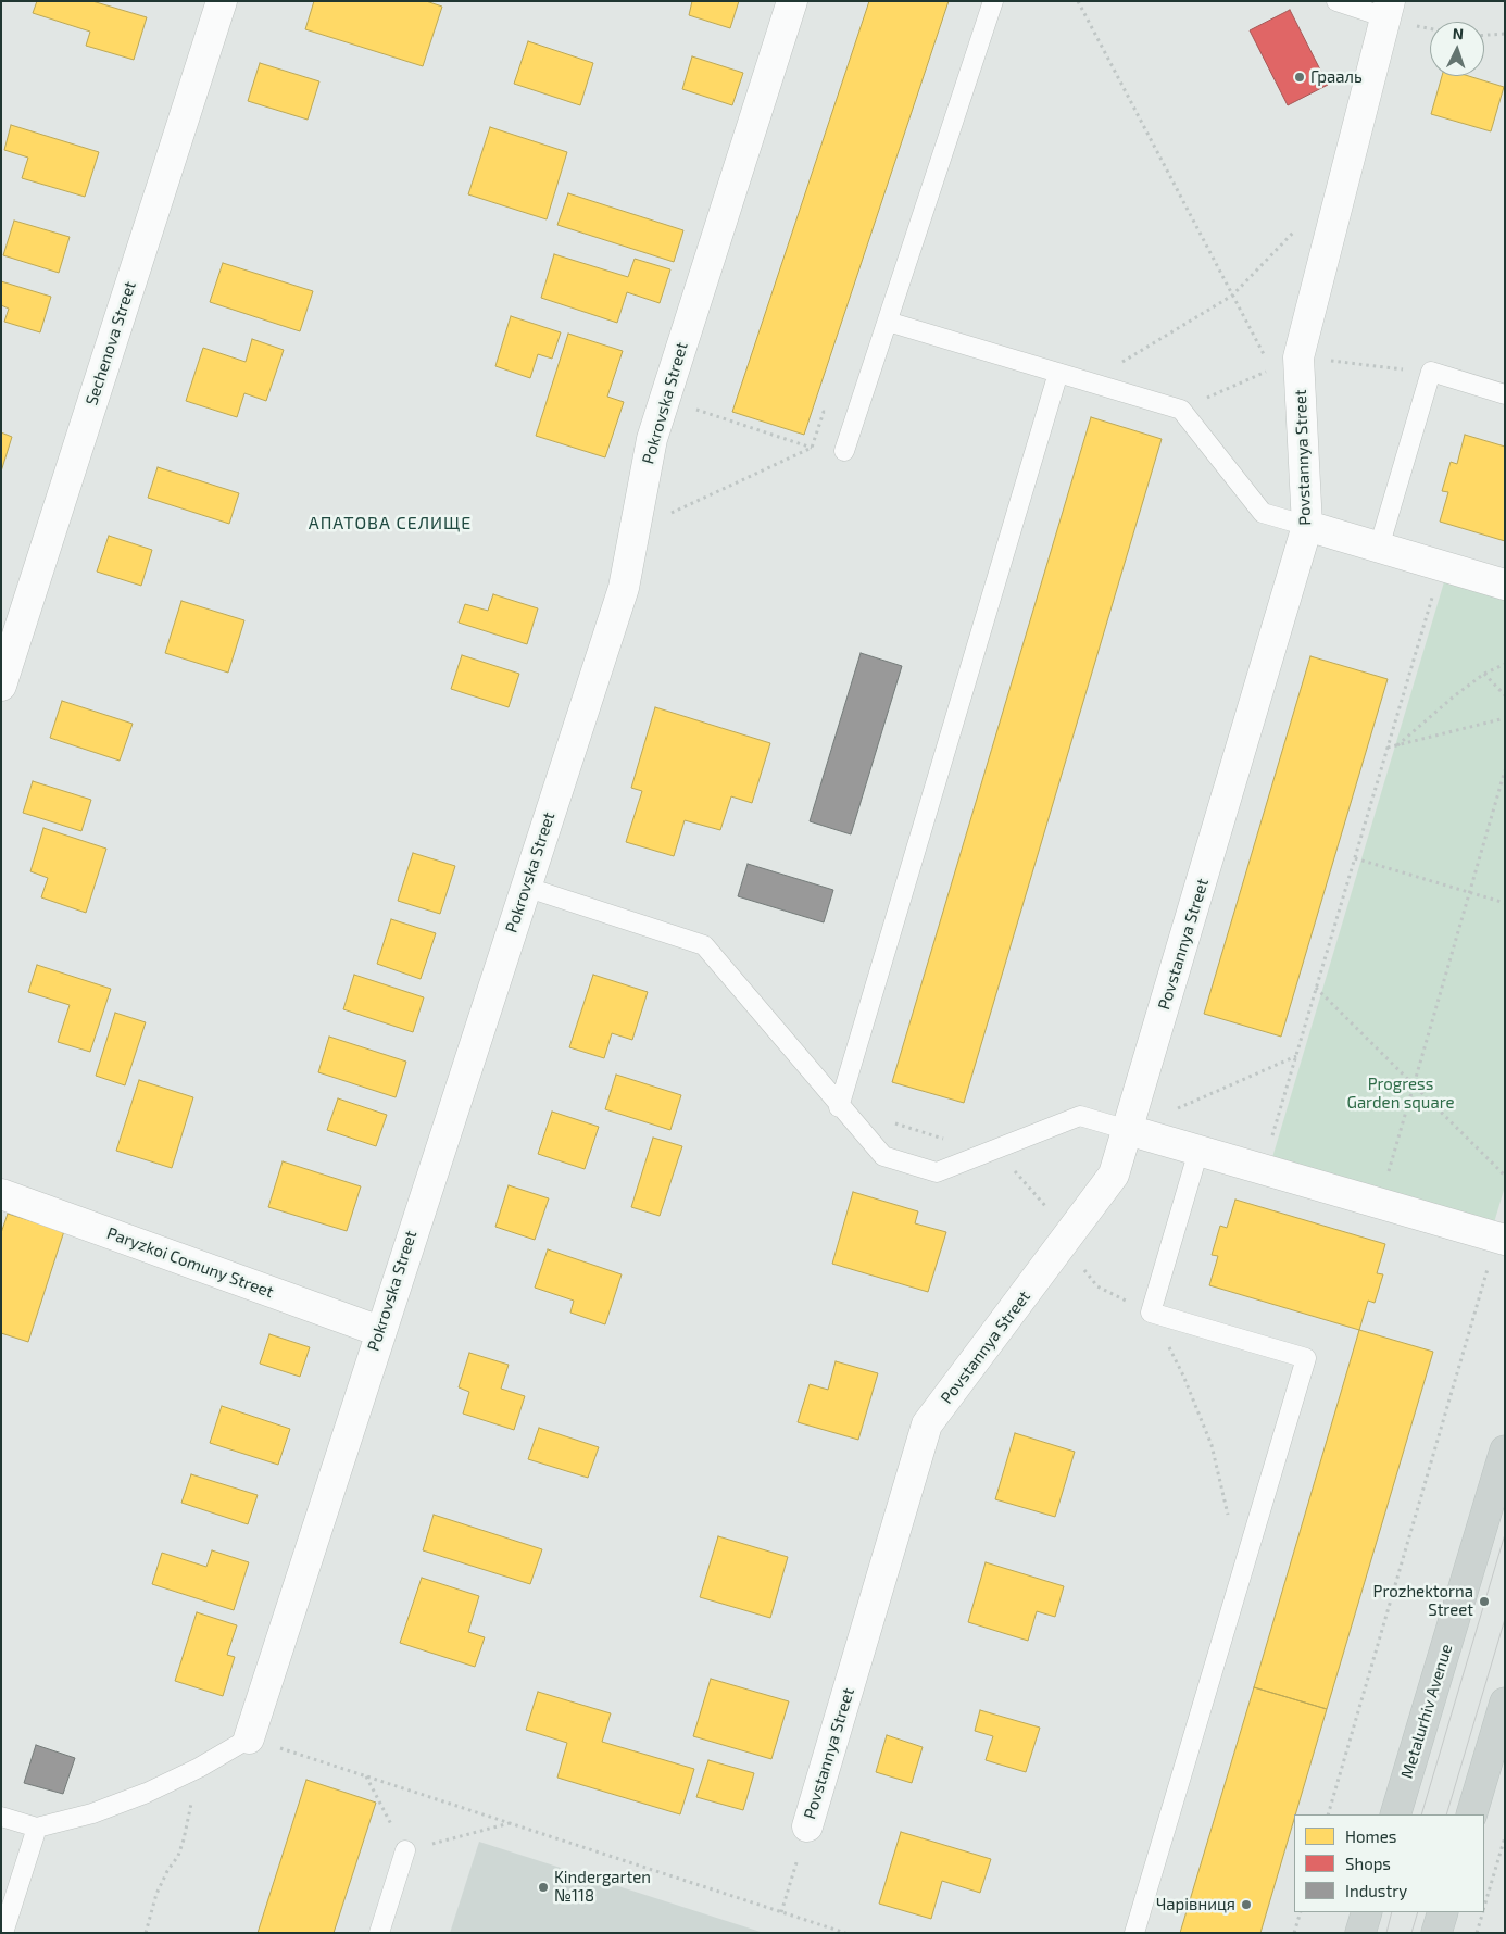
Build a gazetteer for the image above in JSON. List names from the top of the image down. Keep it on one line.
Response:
{"streets":{"main road":["Metalurhiv Avenue"],"street":["Sechenova Street","Pokrovska Street","Povstannya Street","Paryzkoi Comuny Street"]},"crossings":[["Pokrovska Street","Paryzkoi Comuny Street"]],"districts":["АПАТОВА СЕЛИЩЕ"],"parks":["Progress Garden square"],"places":["Грааль","Prozhektorna Street","Kindergarten №118","Чарівниця"],"legend":["Homes","Shops","Industry"],"north":"top"}
